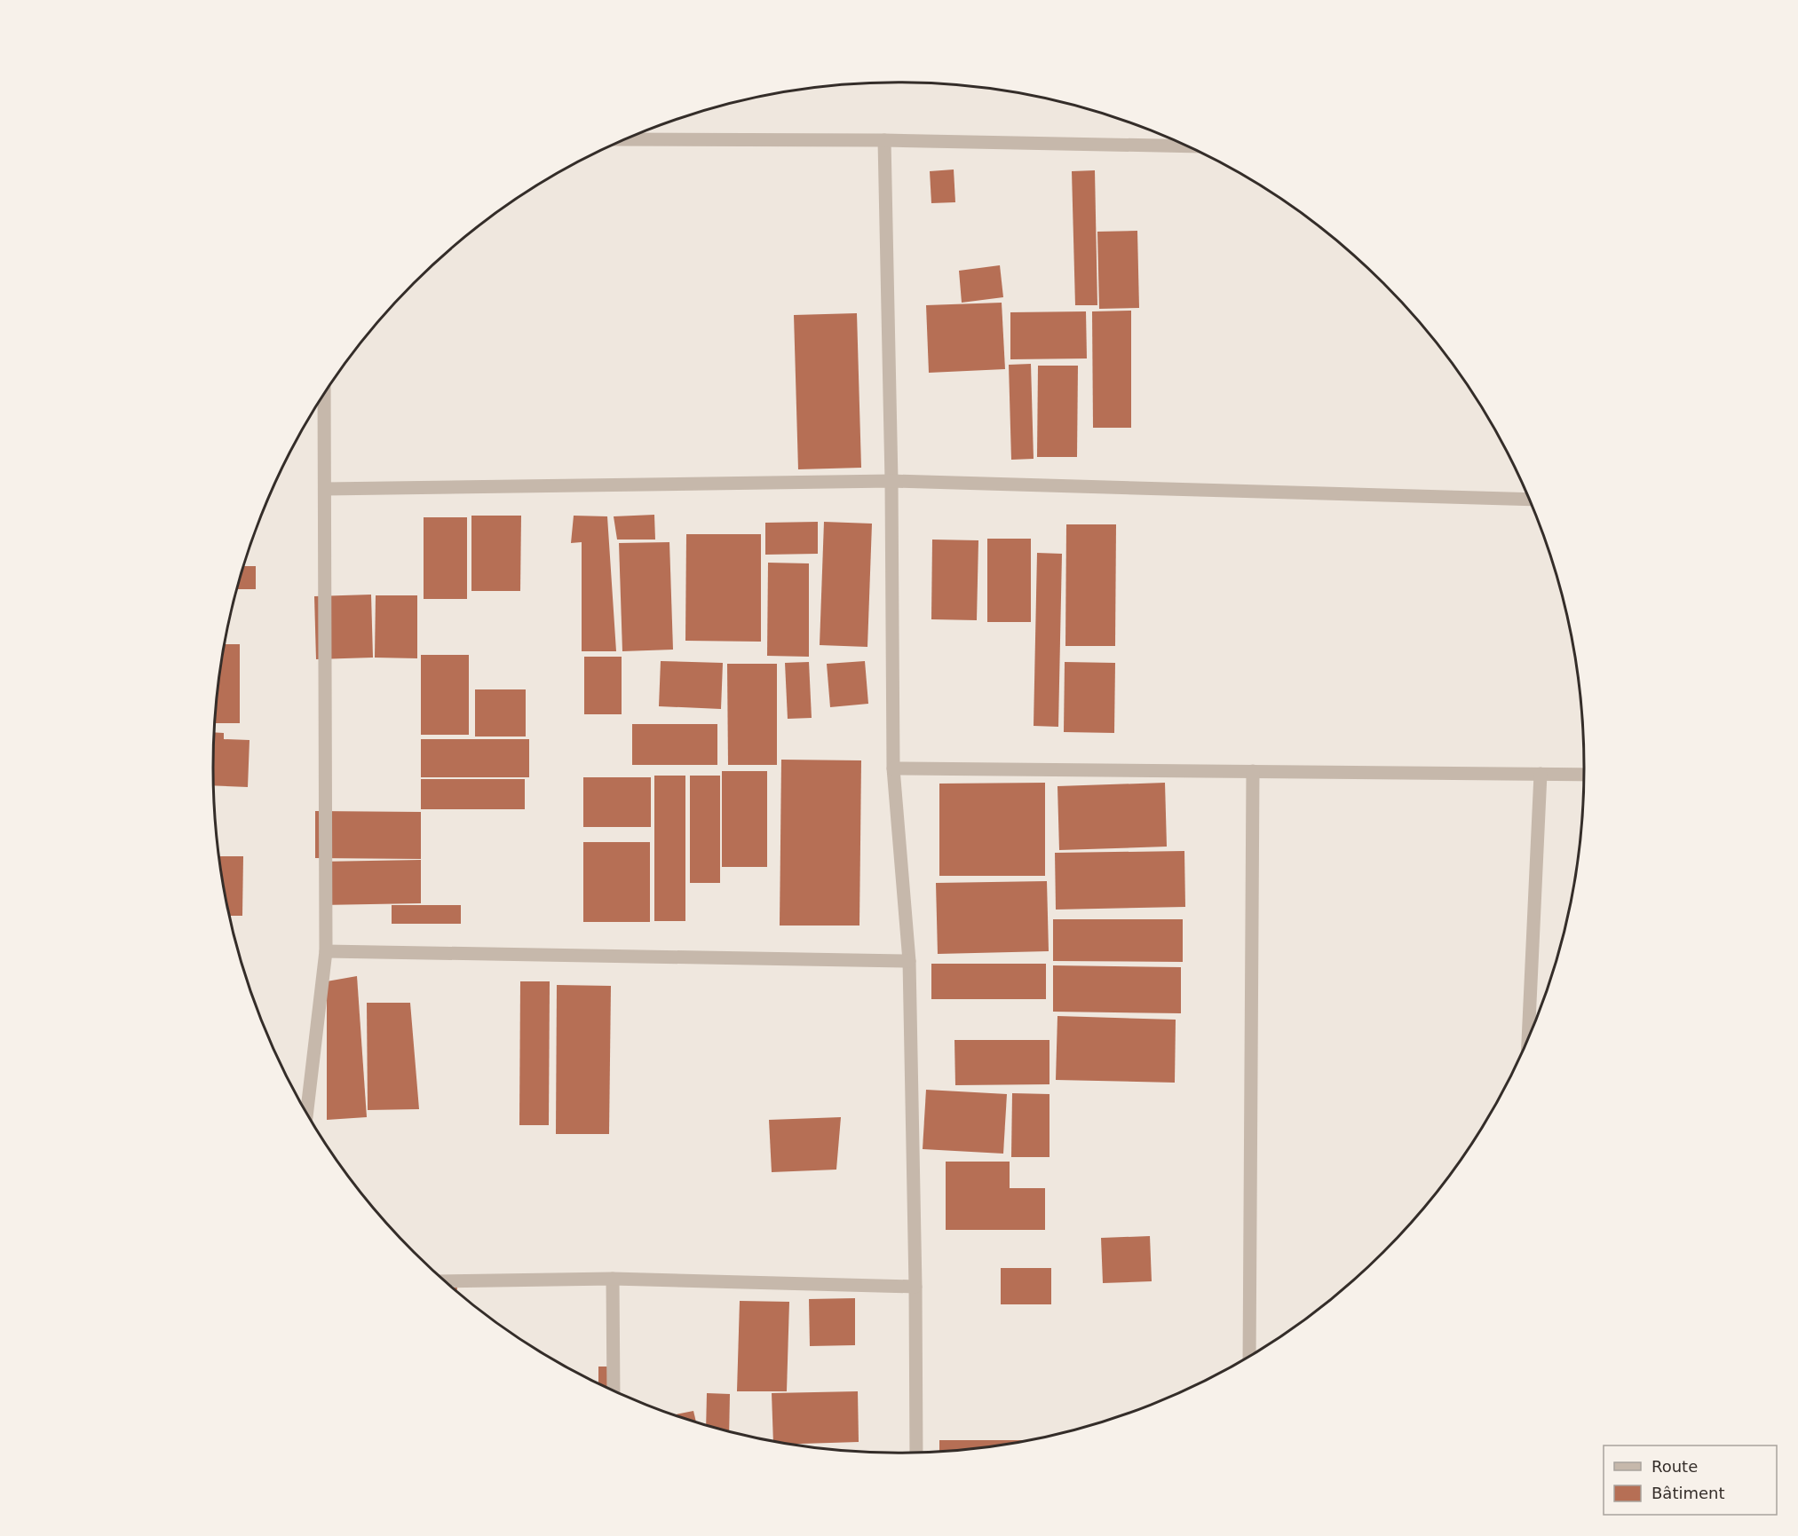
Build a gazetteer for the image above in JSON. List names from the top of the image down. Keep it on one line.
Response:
{"legend":["Route","Bâtiment"]}
